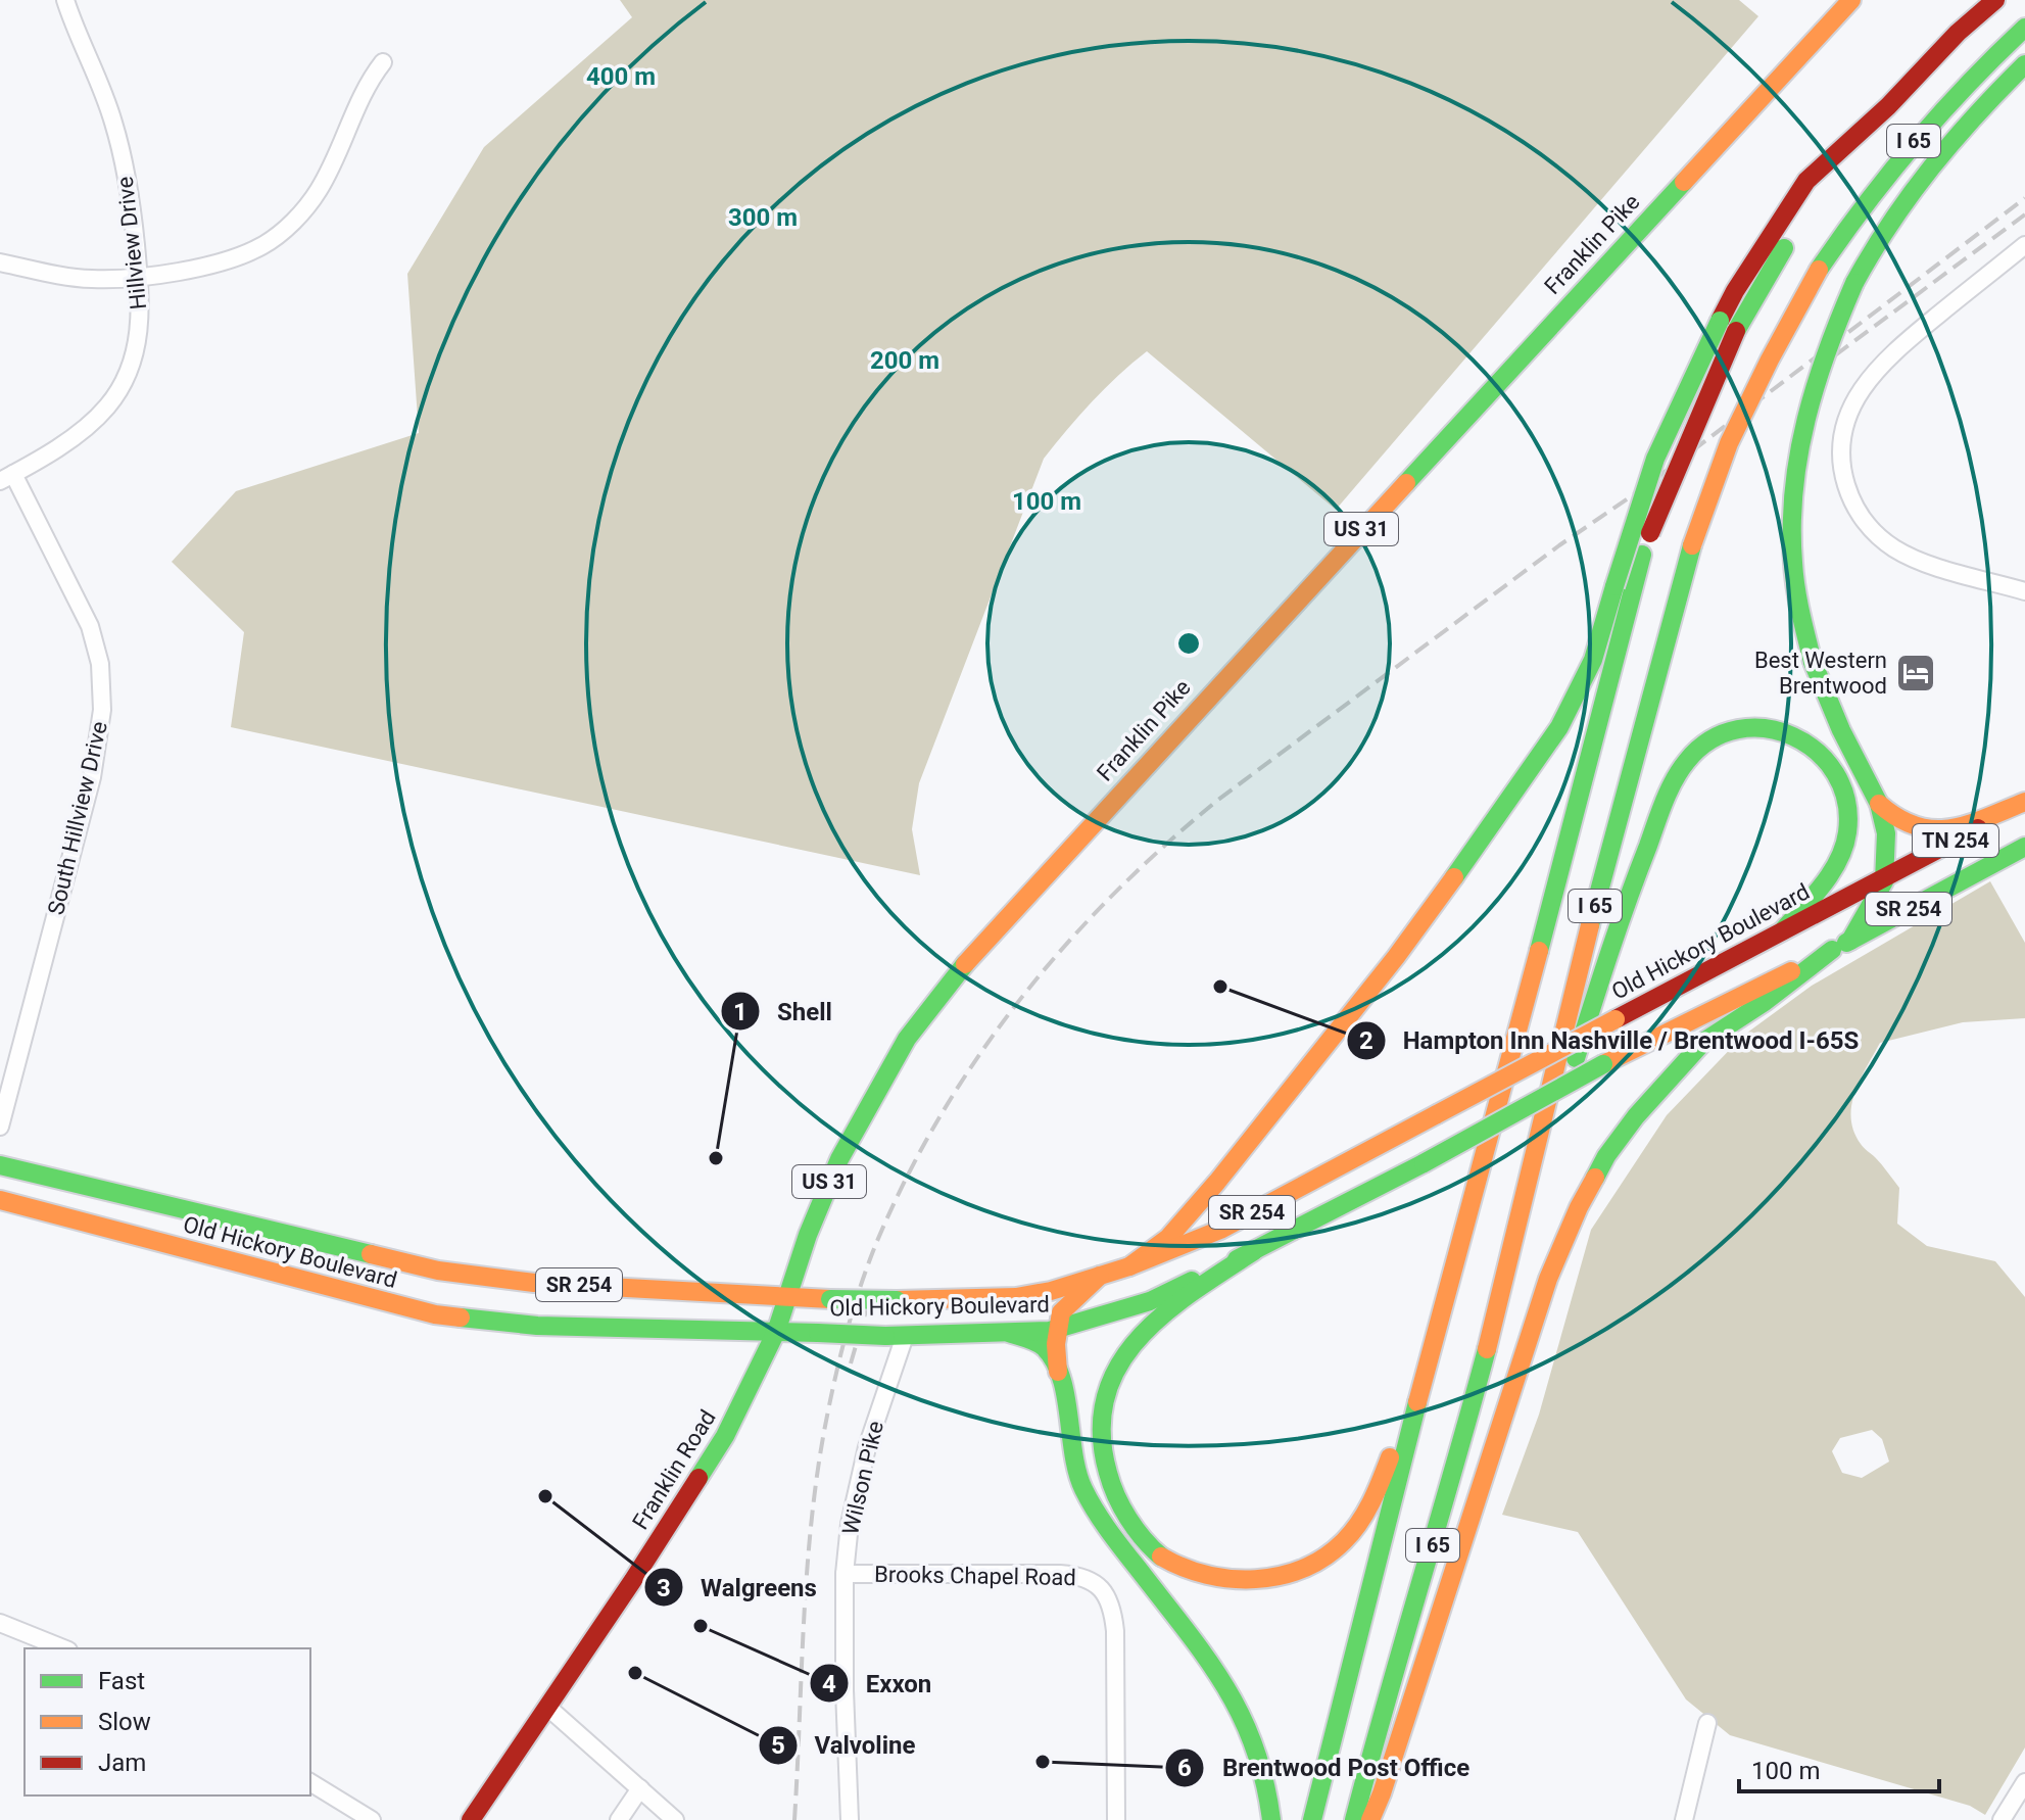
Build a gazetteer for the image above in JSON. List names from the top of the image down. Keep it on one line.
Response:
{"streets":{"main road":["I 65","Franklin Pike","US 31","TN 254","SR 254","Old Hickory Boulevard","Franklin Road"],"street":["Hillview Drive","South Hillview Drive","Wilson Pike","Brooks Chapel Road"]},"crossings":[["Hillview Drive","South Hillview Drive"],["Franklin Pike","Old Hickory Boulevard"],["Franklin Pike","Franklin Road"],["Old Hickory Boulevard","Franklin Road"],["Old Hickory Boulevard","Wilson Pike"],["Wilson Pike","Brooks Chapel Road"]],"places":{"hotel":["Best Western Brentwood"],"other":["Hampton Inn Nashville / Brentwood I-65S","Shell","Walgreens","Exxon","Valvoline","Brentwood Post Office"]},"legend":["Fast","Slow","Jam"],"scale_bar":"100 m","rings":["400 m","300 m","200 m","100 m"]}
